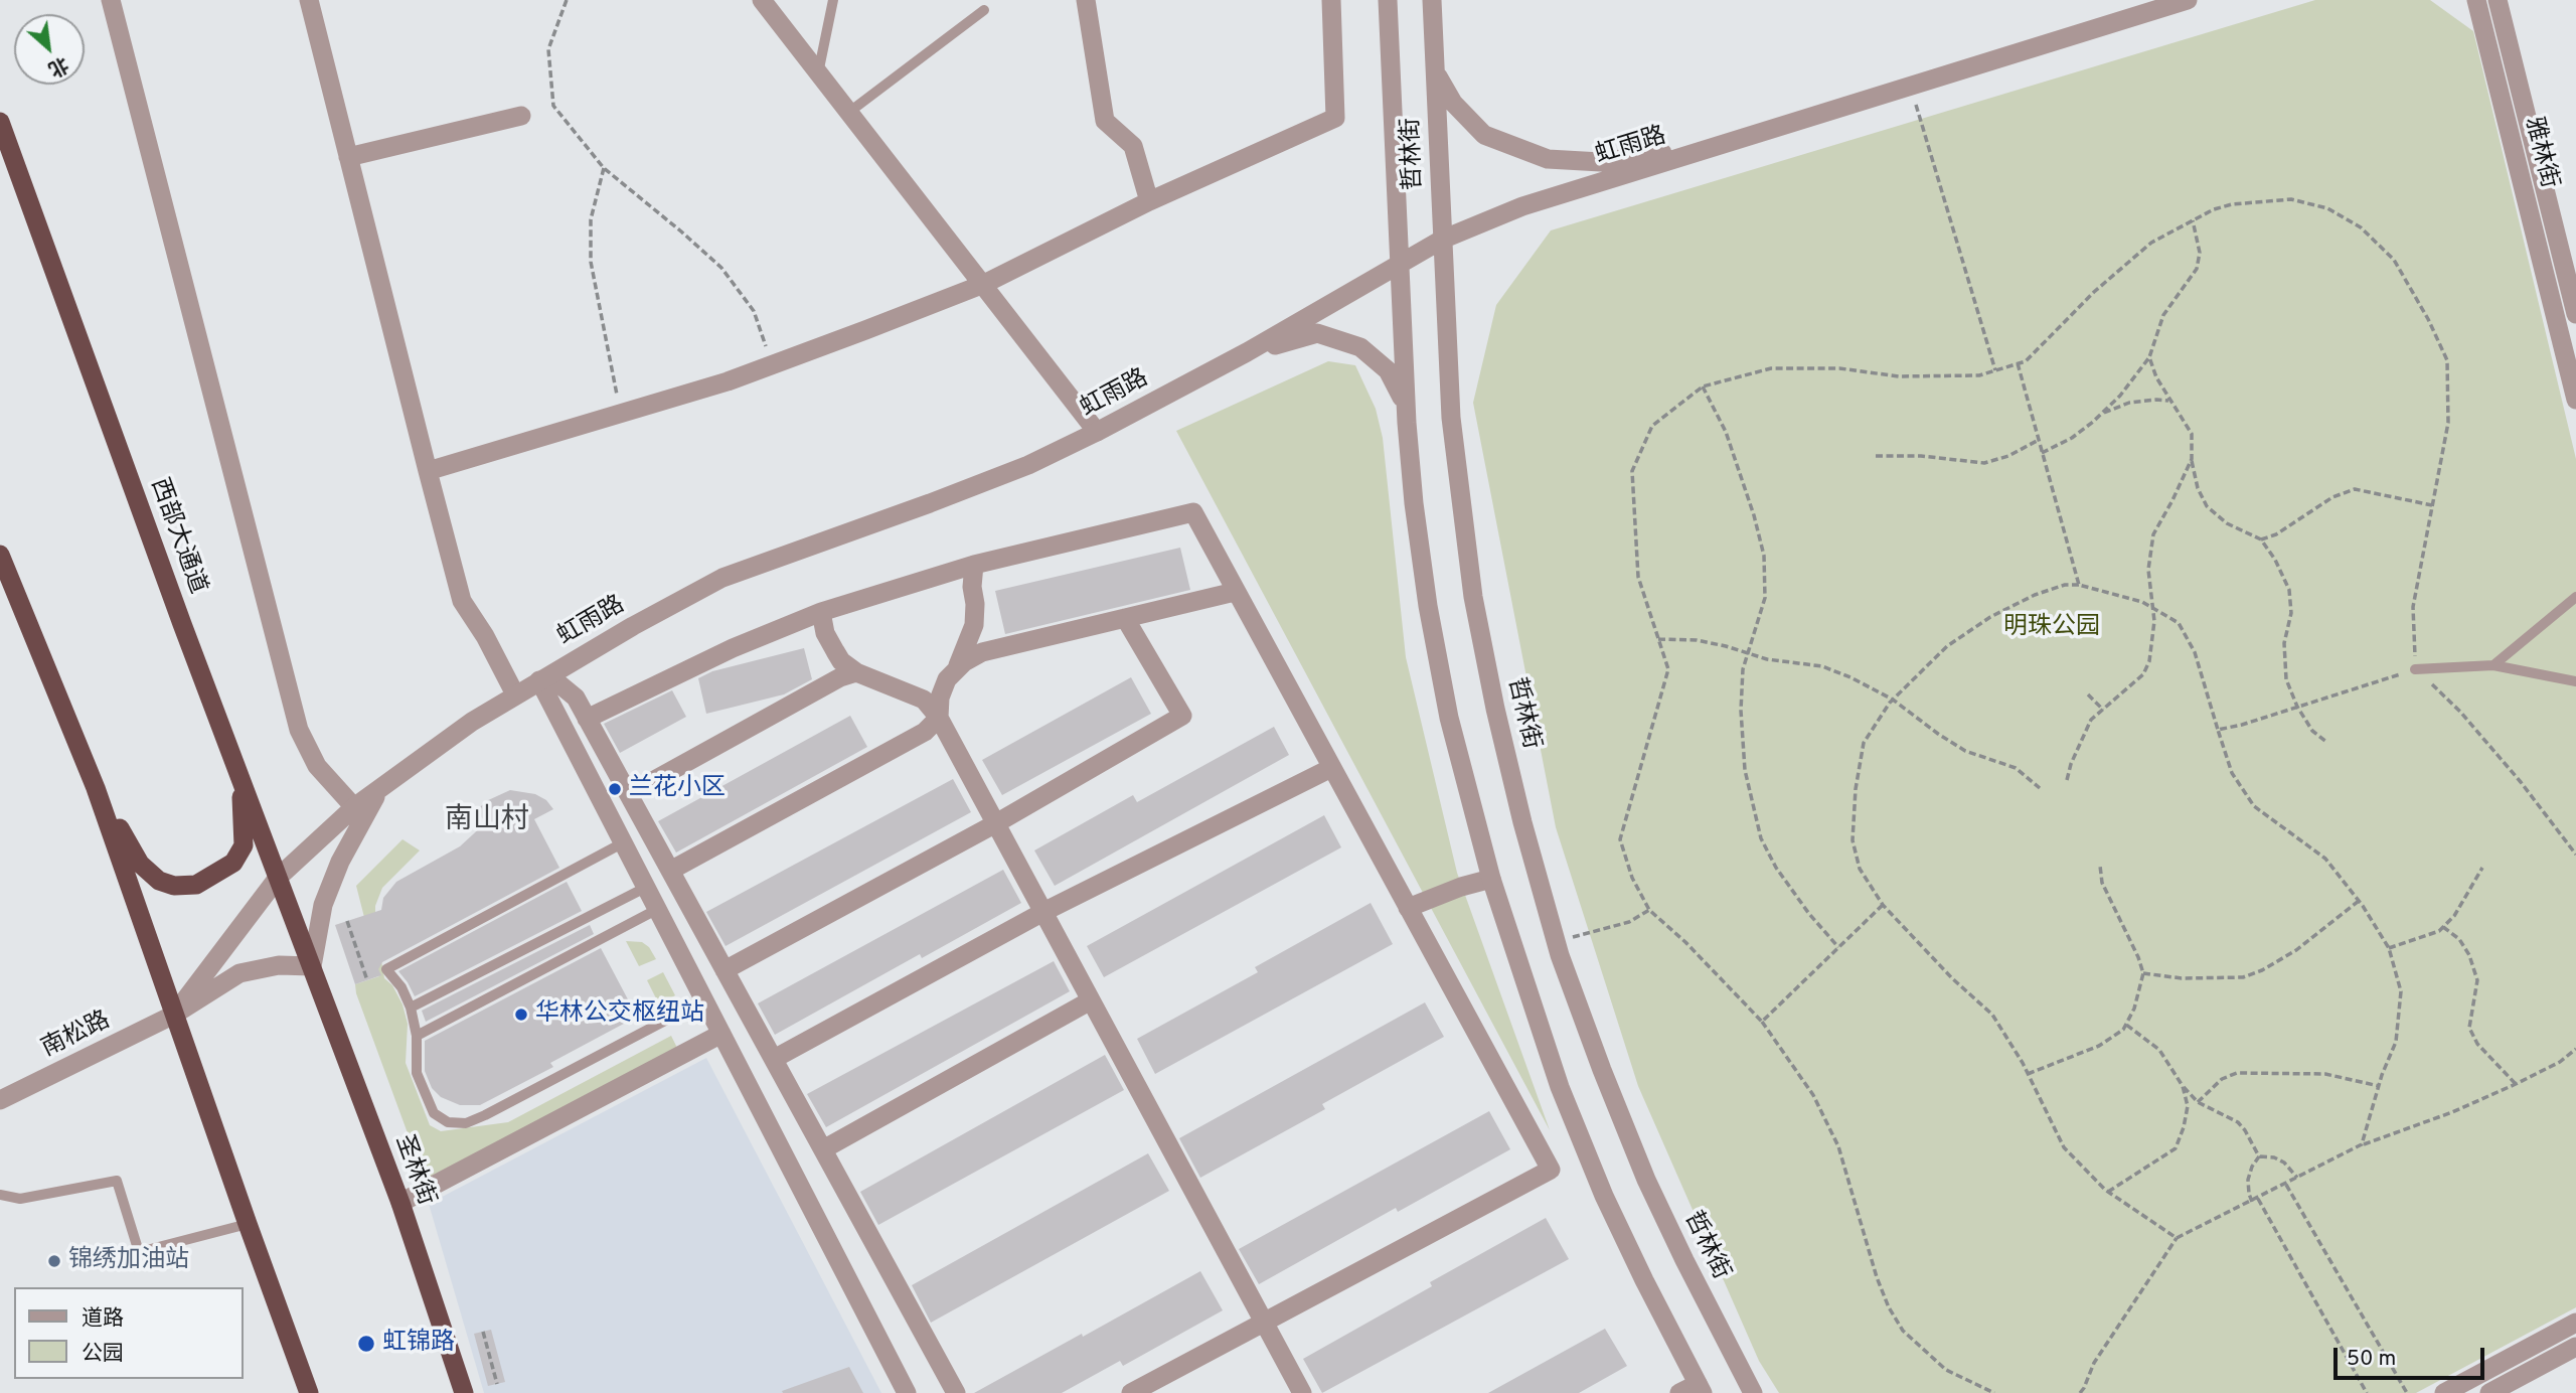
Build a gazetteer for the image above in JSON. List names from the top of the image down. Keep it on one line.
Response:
{"streets":{"highway":["西部大通道","圣林街"],"street":["虹雨路","雅林街","哲林街","南松路"]},"crossings":[["虹雨路","哲林街"],["虹雨路","西部大通道"],["虹雨路","南松路"],["西部大通道","南松路"],["西部大通道","圣林街"],["南松路","圣林街"]],"districts":["南山村"],"parks":["明珠公园"],"places":["兰花小区","华林公交枢纽站","锦绣加油站","虹锦路"],"legend":["道路","公园"],"scale_bar":"50 m","north":"bottom right"}
